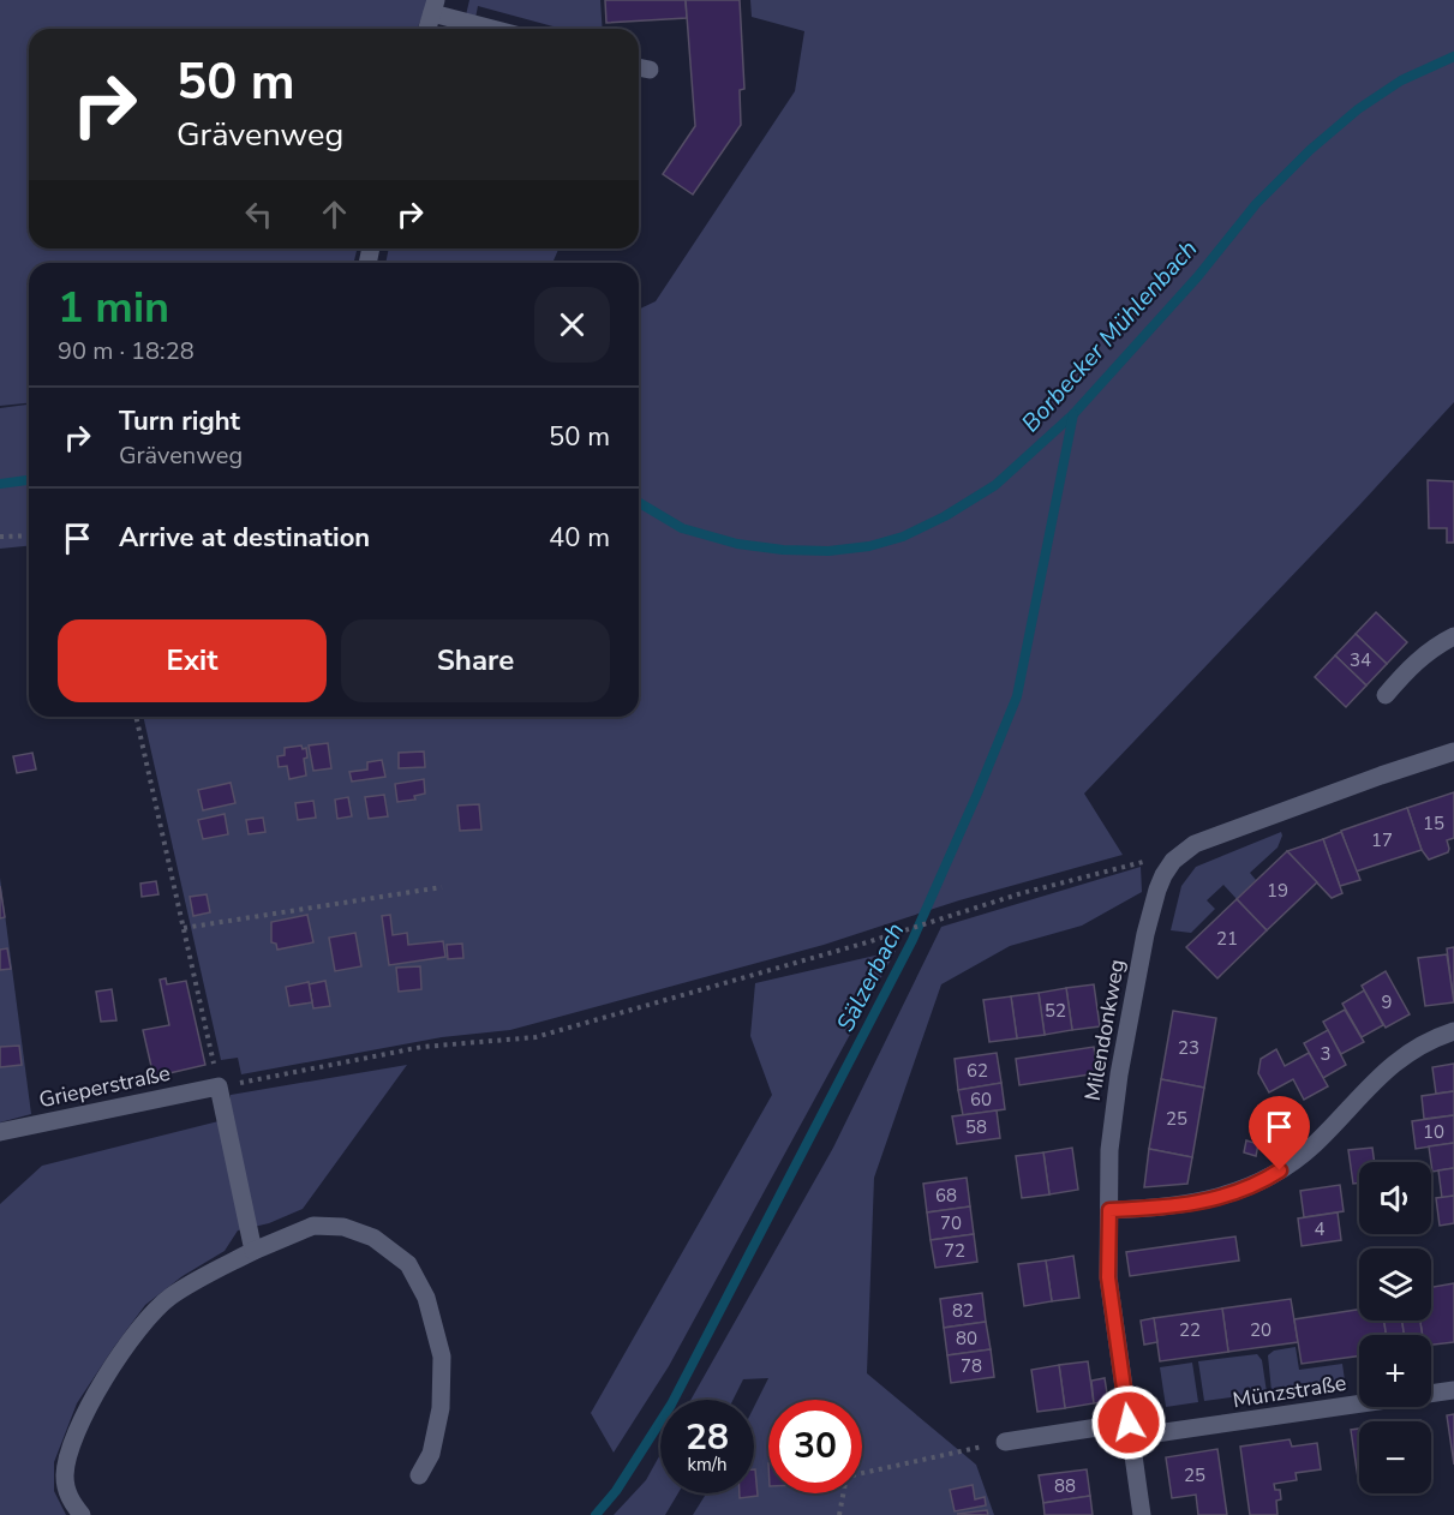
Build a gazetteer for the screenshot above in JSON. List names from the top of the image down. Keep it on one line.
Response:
{"streets":{"street":["Milendonkweg","Grieperstraße","Münzstraße"]},"crossings":[["Milendonkweg","Münzstraße"]],"water":["Borbecker Mühlenbach","Sälzerbach"],"house_numbers":["34","15","17","19","21","9","52","23","3","62","60","25","58","10","68","70","4","72","82","22","20","80","78","25","88"],"page":{"turn":["50 m","Grävenweg"],"heading":["1 min","90 m · 18:28"],"list":[{"name":"Turn right","note":"Grävenweg","value":"50 m"},{"name":"Arrive at destination","value":"40 m"}],"buttons":["Exit","Share"],"map_buttons":["+","−"],"speed":"28 km/h","limit":"30"}}
